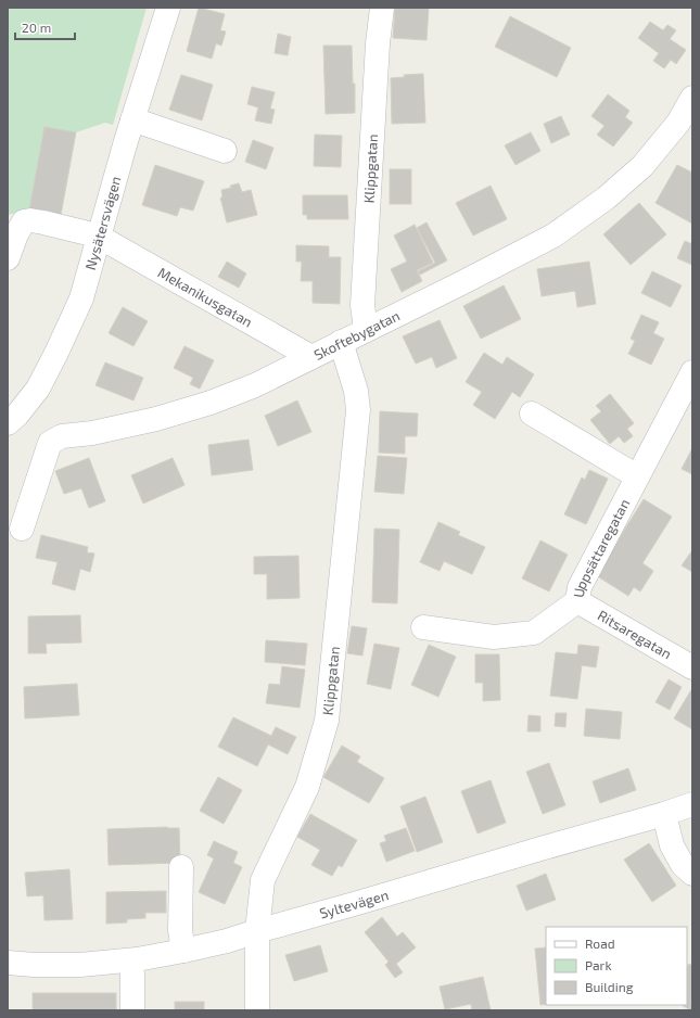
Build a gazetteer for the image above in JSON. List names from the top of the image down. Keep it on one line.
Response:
{"streets":{"street":["Klippgatan","Nysätersvägen","Mekanikusgatan","Skoftebygatan","Uppsättaregatan","Ritsaregatan","Syltevägen"]},"crossings":[["Klippgatan","Skoftebygatan"],["Klippgatan","Syltevägen"],["Nysätersvägen","Mekanikusgatan"],["Mekanikusgatan","Skoftebygatan"],["Uppsättaregatan","Ritsaregatan"]],"legend":["Road","Park","Building"],"scale_bar":"20 m"}
